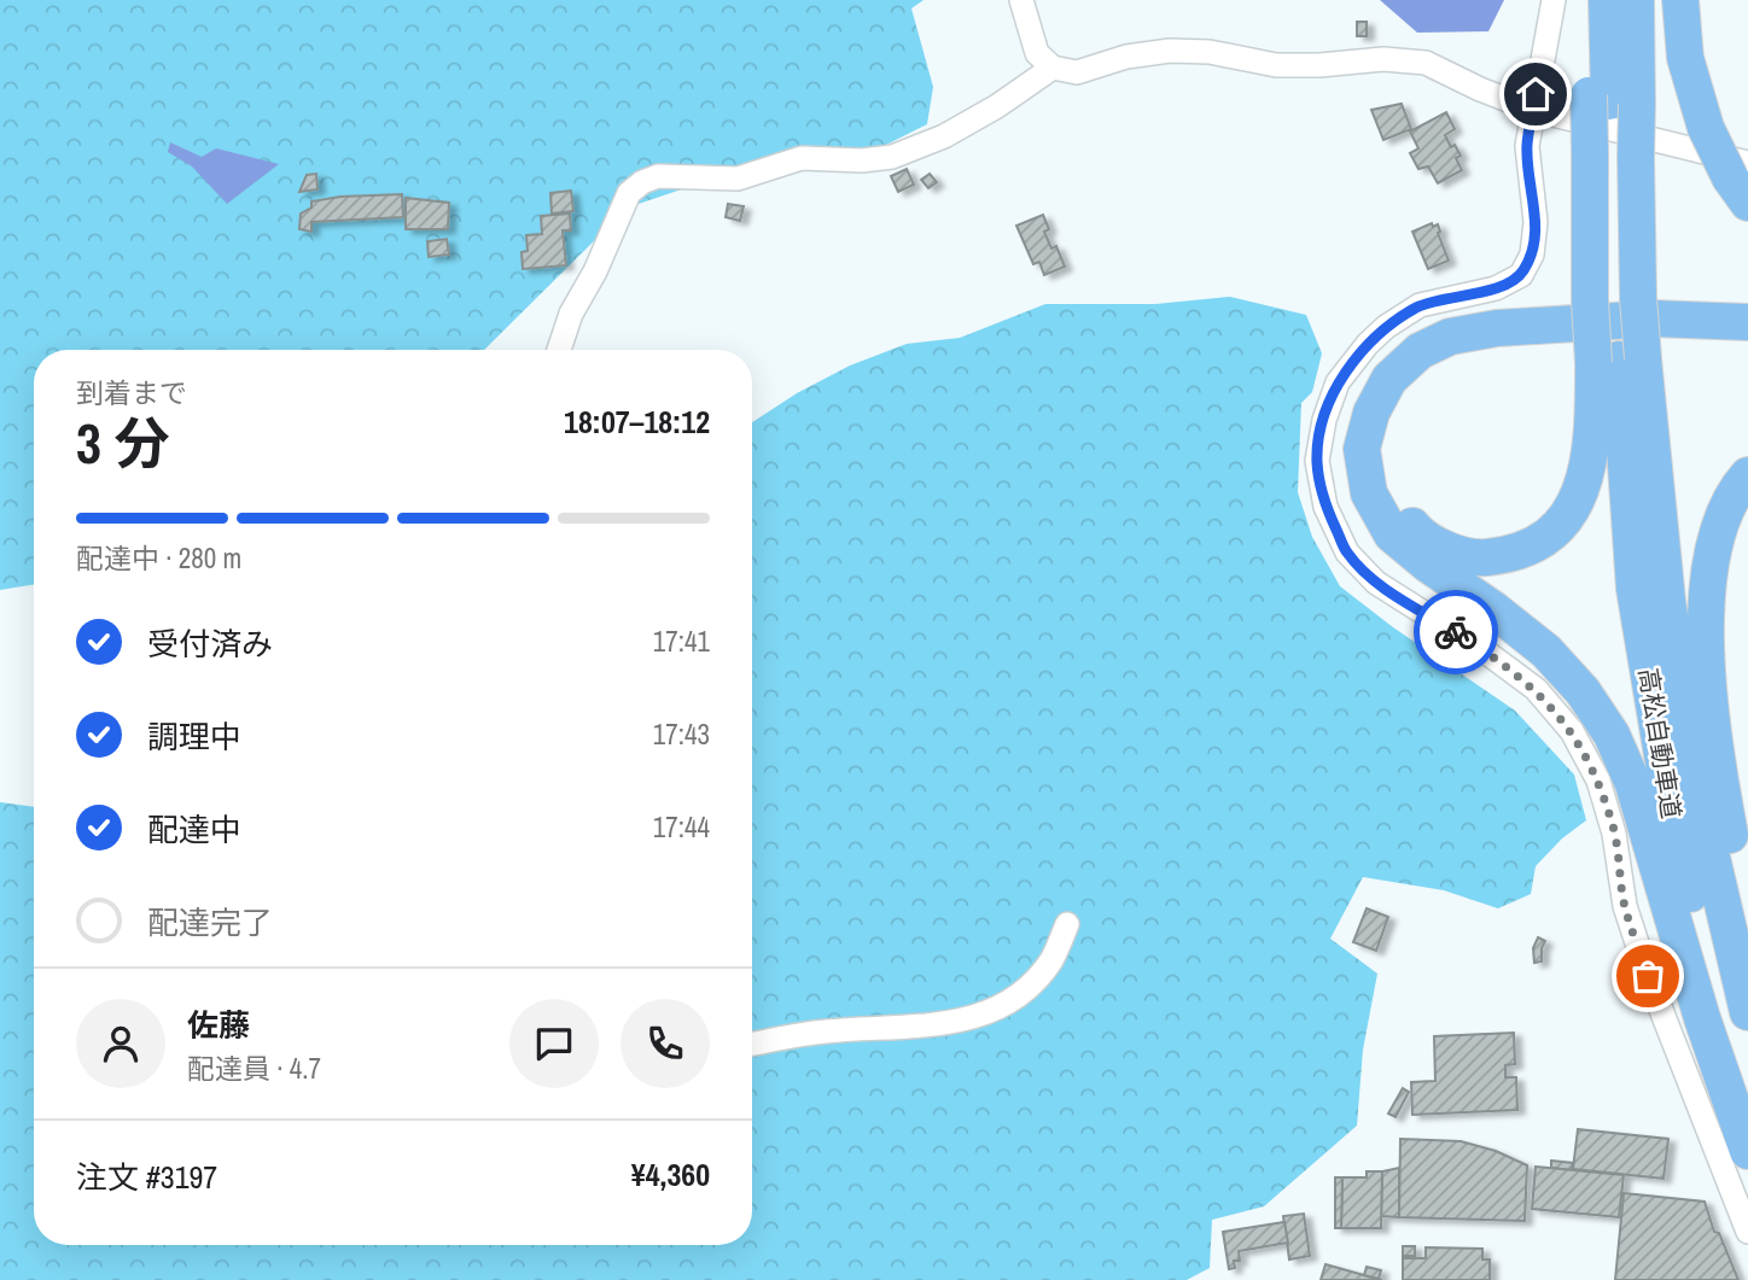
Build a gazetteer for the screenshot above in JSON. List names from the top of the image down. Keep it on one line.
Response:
{"streets":{"highway":["高松自動車道"]},"page":{"heading":["3 分","到着まで","18:07–18:12"],"panel":["佐藤","配達員 · 4.7","注文 #3197","¥4,360"],"bar":"配達中 · 280 m","list":[["受付済み","17:41"],["調理中","17:43"],["配達中","17:44"],"配達完了"]}}
